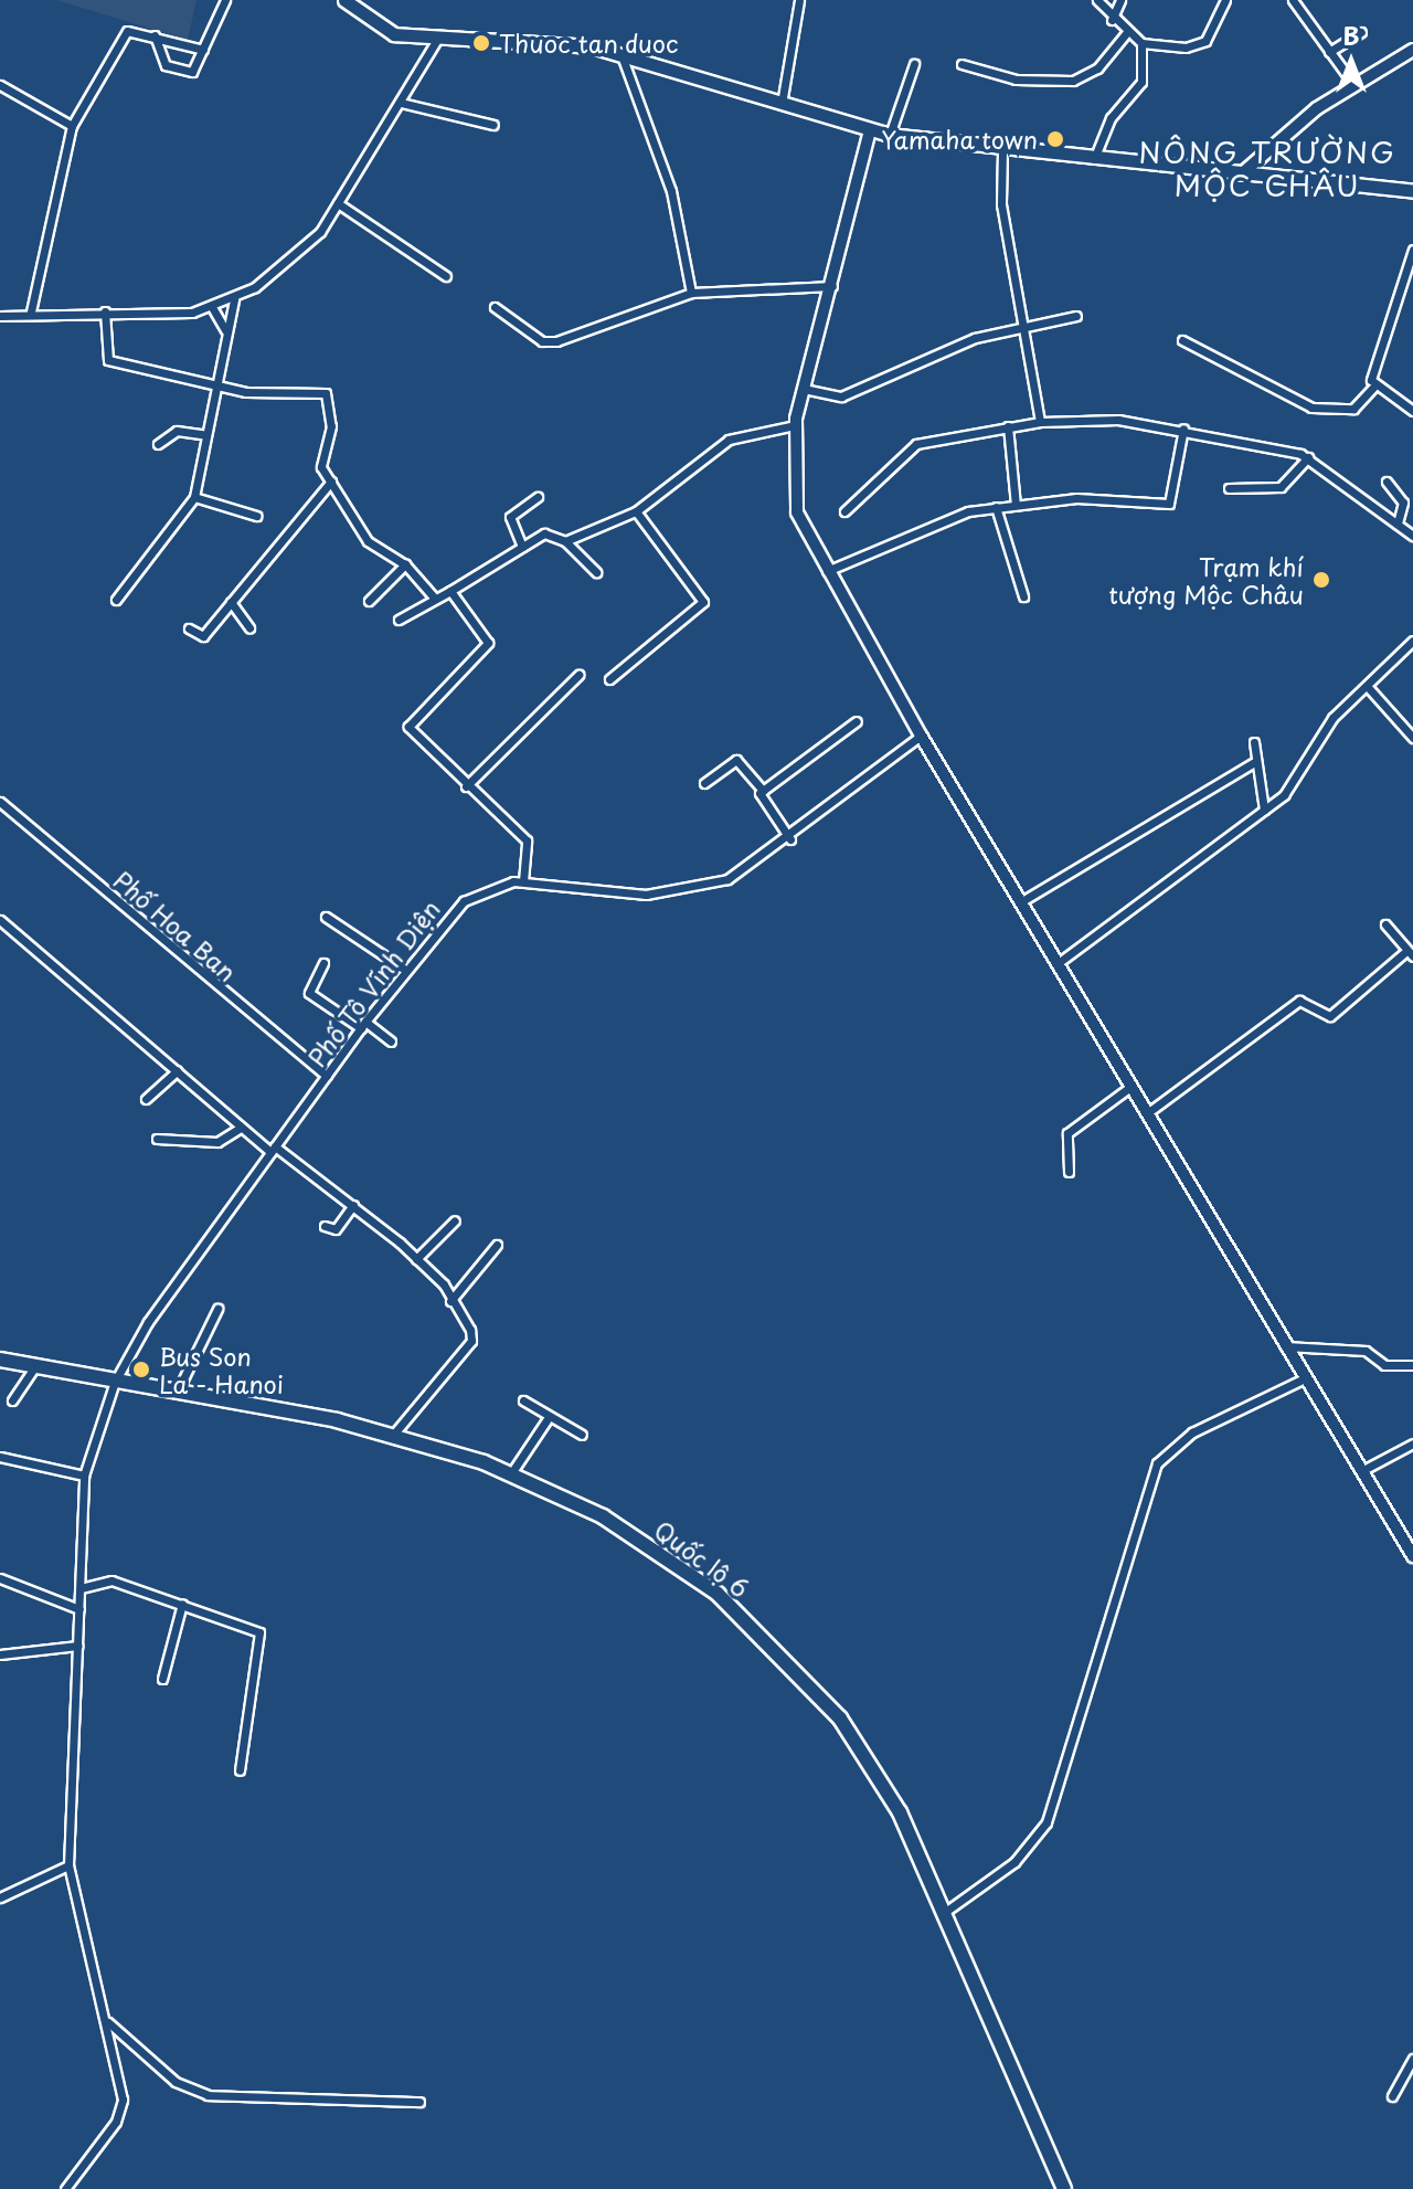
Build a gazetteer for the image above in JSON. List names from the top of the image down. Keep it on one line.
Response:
{"streets":{"highway":["Quốc lộ 6"],"street":["Phố Hoa Ban","Phố Tô Vĩnh Diện"]},"crossings":[["Phố Hoa Ban","Phố Tô Vĩnh Diện"],["Phố Tô Vĩnh Diện","Quốc lộ 6"]],"districts":["NÔNG TRƯỜNG MỘC CHÂU"],"places":["Thuoc tan duoc","Yamaha town","Trạm khí tượng Mộc Châu","Bus Son La - Hanoi"],"north":"top"}
